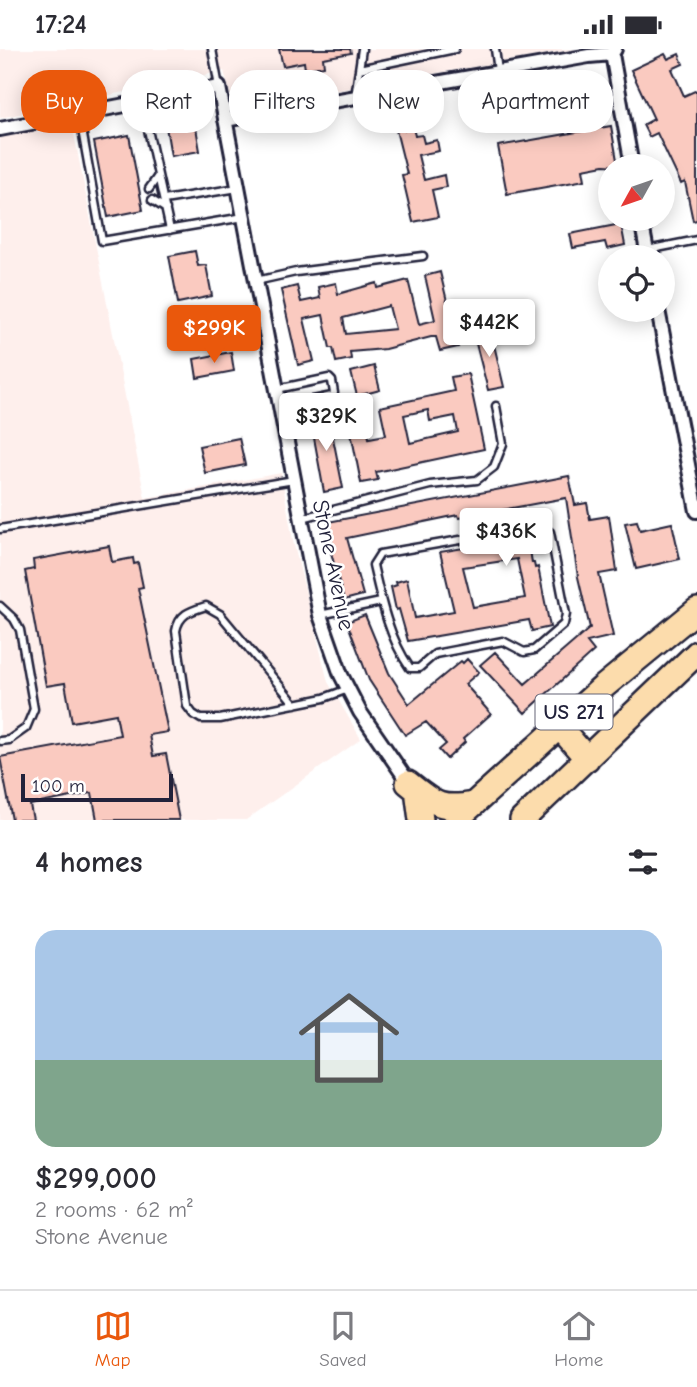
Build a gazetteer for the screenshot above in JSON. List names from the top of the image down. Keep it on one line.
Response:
{"streets":{"highway":["US 271"],"street":["Stone Avenue"]},"scale_bar":"100 m","north":"bottom left","page":{"status":"17:24","chip":["Buy","Rent","Filters","New","Apartment"],"price":["$442K","$299K","$329K","$436K"],"scale":"100 m","heading":"4 homes","list":[{"name":"$299,000","note":"2 rooms · 62 m² · Stone Avenue"}],"tabs":["Map","Saved","Home"]}}
